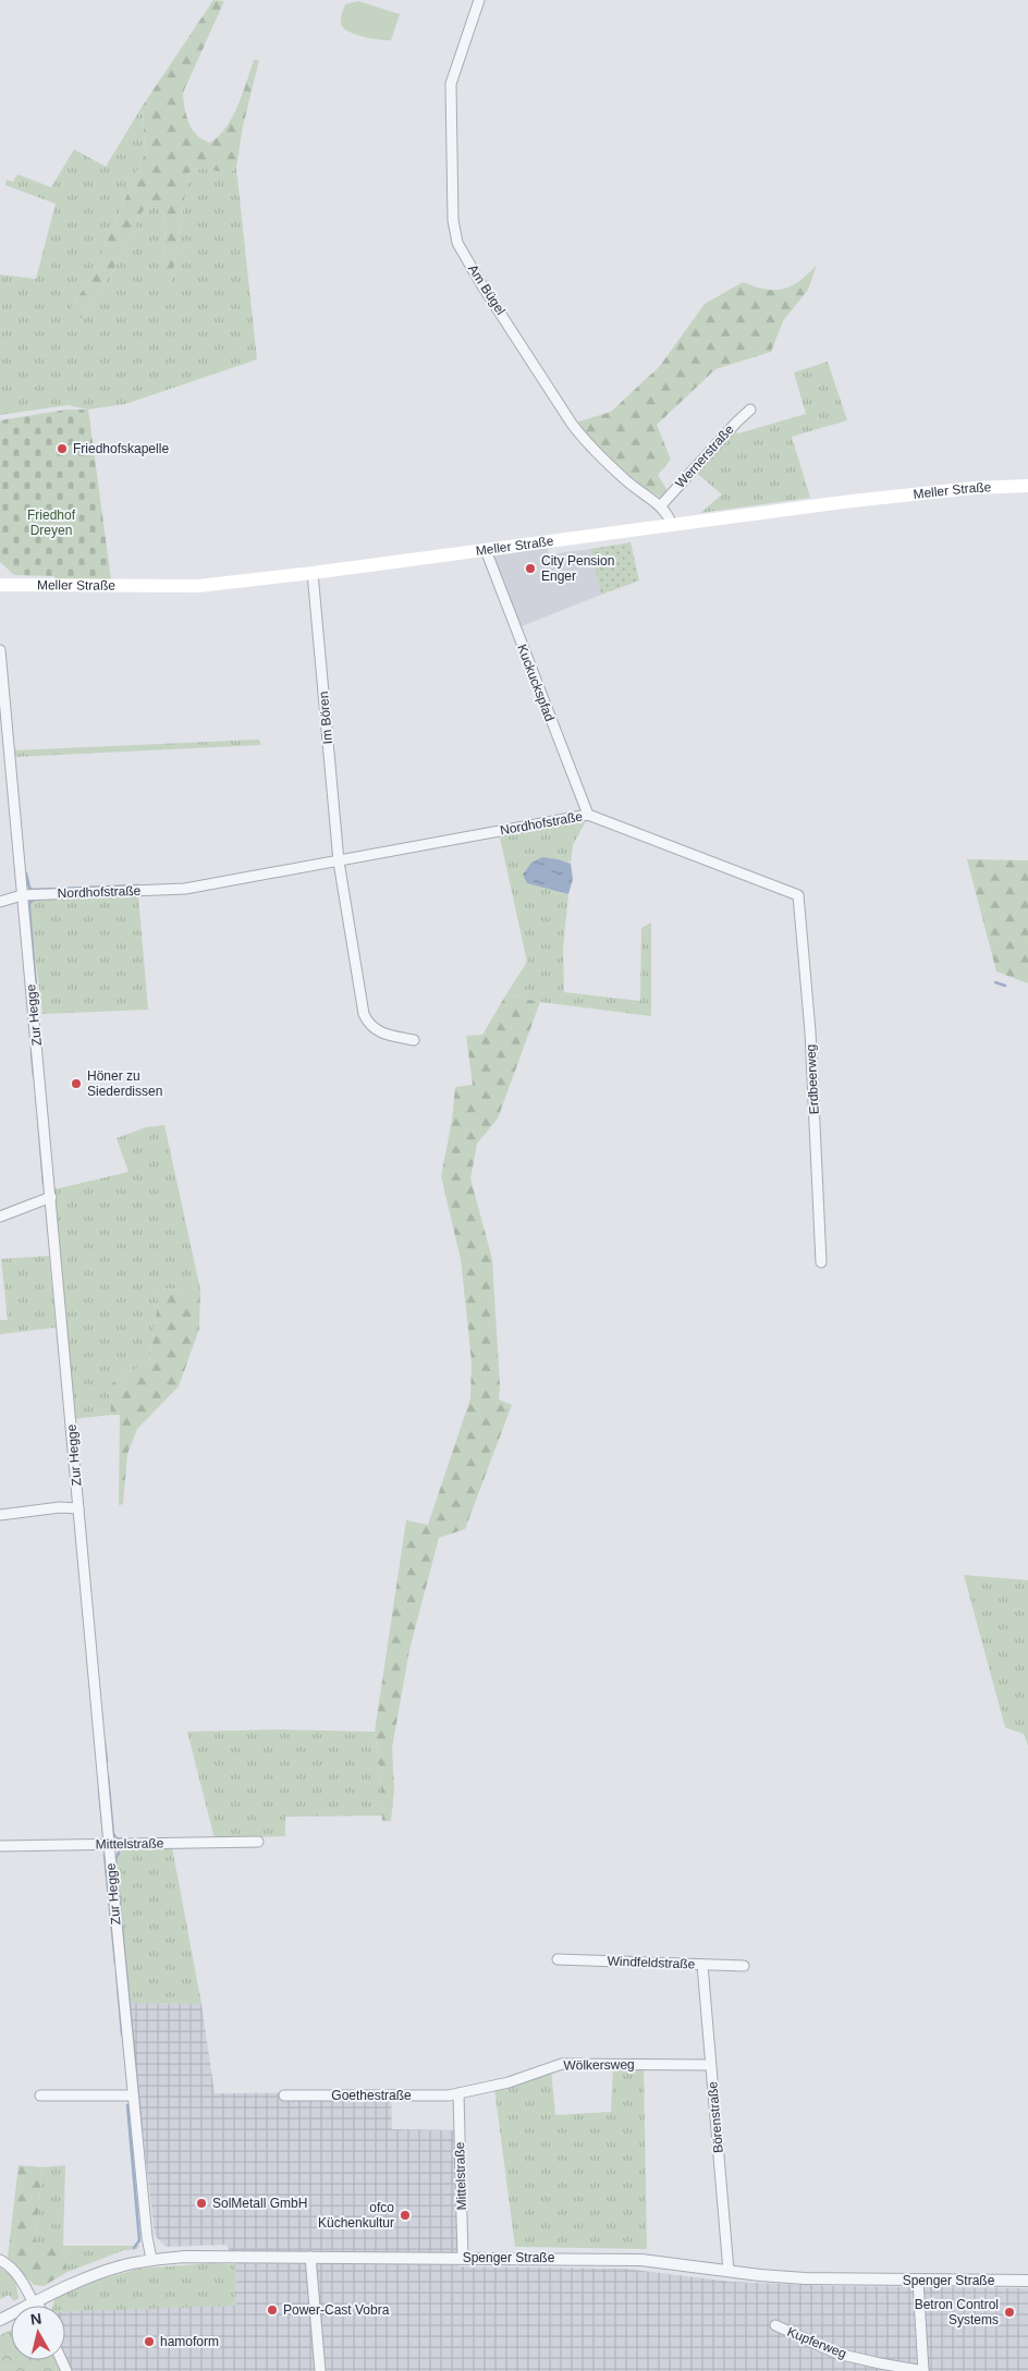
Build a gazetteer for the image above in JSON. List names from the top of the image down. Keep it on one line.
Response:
{"streets":{"main road":["Meller Straße"],"street":["Am Bügel","Wernerstraße","Kuckuckspfad","Im Bören","Nordhofstraße","Zur Hegge","Erdbeerweg","Mittelstraße","Windfeldstraße","Wölkersweg","Goethestraße","Börenstraße","Spenger Straße","Kupferweg"]},"crossings":[["Am Bügel","Wernerstraße"],["Am Bügel","Meller Straße"],["Meller Straße","Kuckuckspfad"],["Meller Straße","Im Bören"],["Kuckuckspfad","Nordhofstraße"],["Im Bören","Nordhofstraße"],["Nordhofstraße","Zur Hegge"],["Nordhofstraße","Erdbeerweg"],["Zur Hegge","Mittelstraße"],["Zur Hegge","Spenger Straße"],["Mittelstraße","Wölkersweg"],["Mittelstraße","Goethestraße"],["Mittelstraße","Spenger Straße"],["Windfeldstraße","Börenstraße"],["Wölkersweg","Goethestraße"],["Wölkersweg","Börenstraße"],["Börenstraße","Spenger Straße"]],"parks":["Friedhof Dreyen"],"places":["Friedhofskapelle","City Pension Enger","Höner zu Siederdissen","SolMetall GmbH","ofco Küchenkultur","Power-Cast Vobra","Betron Control Systems","hamoform"],"north":"top"}
